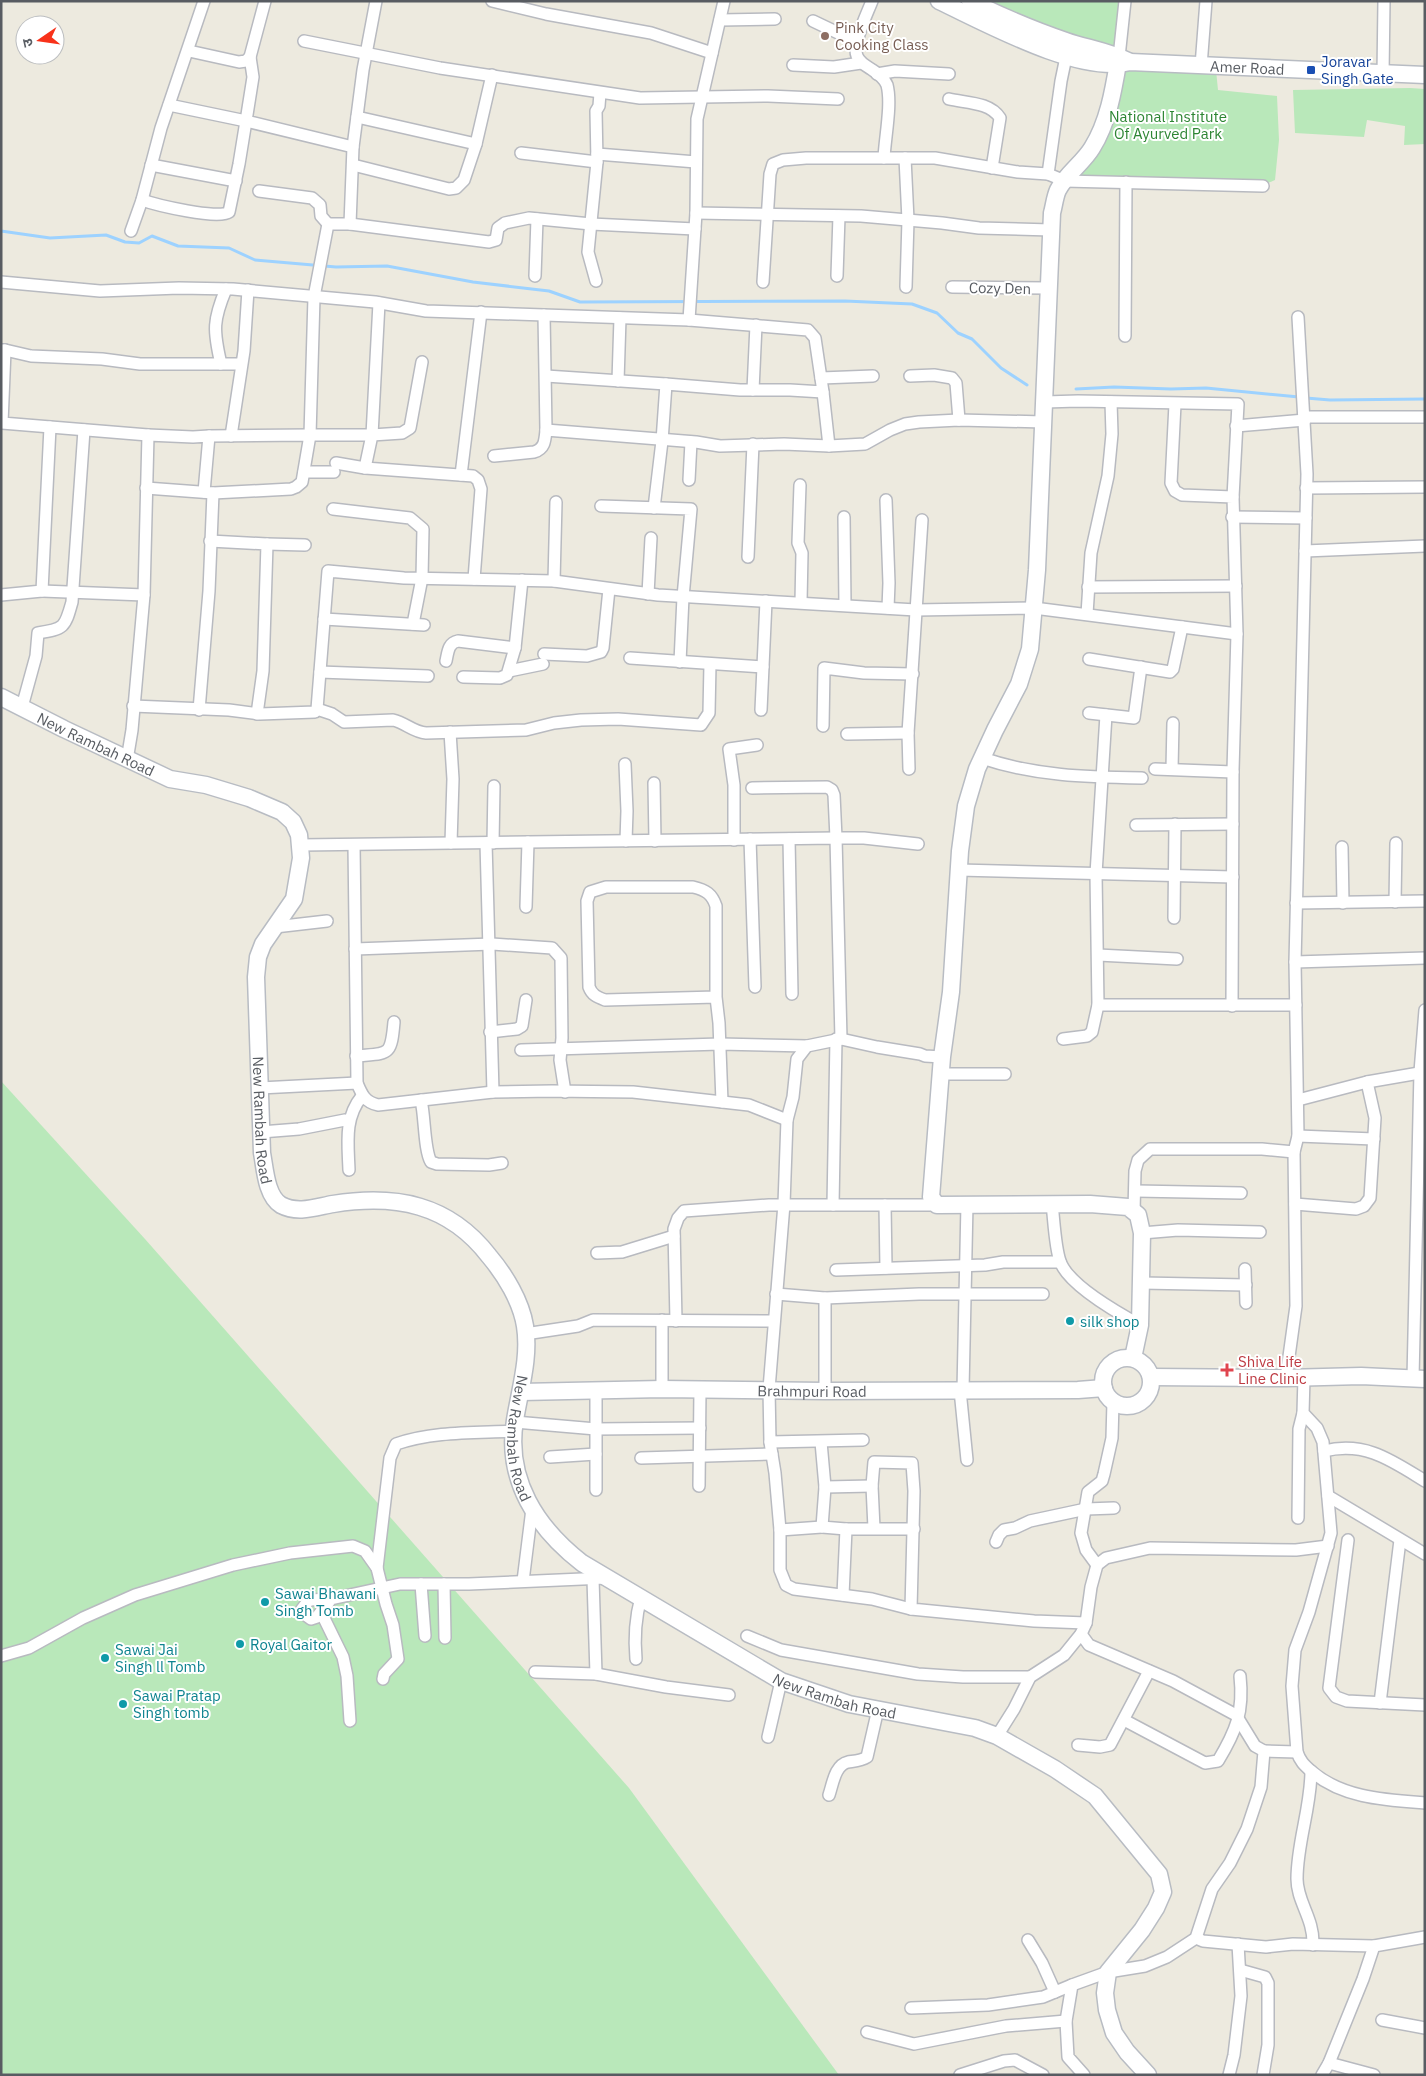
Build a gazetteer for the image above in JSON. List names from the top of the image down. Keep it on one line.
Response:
{"streets":{"street":["Amer Road","Cozy Den","New Rambah Road","Brahmpuri Road"]},"crossings":[["New Rambah Road","Brahmpuri Road"]],"parks":["National Institute Of Ayurved Park"],"places":{"other":["Pink City Cooking Class","silk shop","Sawai Bhawani Singh Tomb","Royal Gaitor","Sawai Jai Singh ll Tomb","Sawai Pratap Singh tomb"],"transit":["Joravar Singh Gate"],"health":["Shiva Life Line Clinic"]},"north":"left"}
